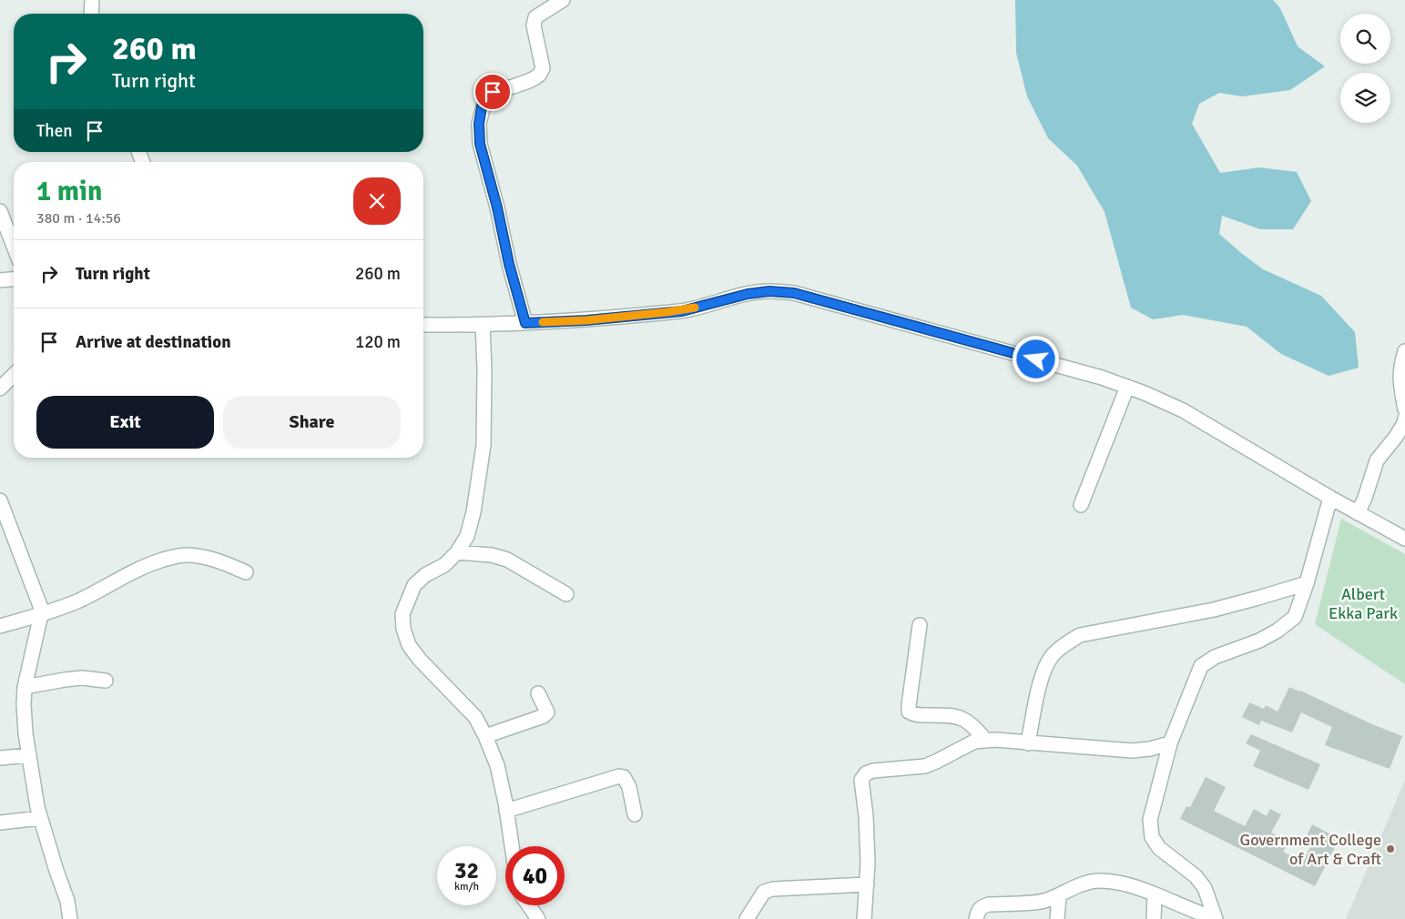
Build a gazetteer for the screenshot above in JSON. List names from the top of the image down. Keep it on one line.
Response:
{"parks":["Albert Ekka Park"],"places":["Government College of Art & Craft"],"page":{"turn":["260 m","Turn right"],"then":"Then","heading":["1 min","380 m · 14:56"],"list":[{"name":"Turn right","value":"260 m"},{"name":"Arrive at destination","value":"120 m"}],"buttons":["Exit","Share"],"speed":"32 km/h","limit":"40"}}
